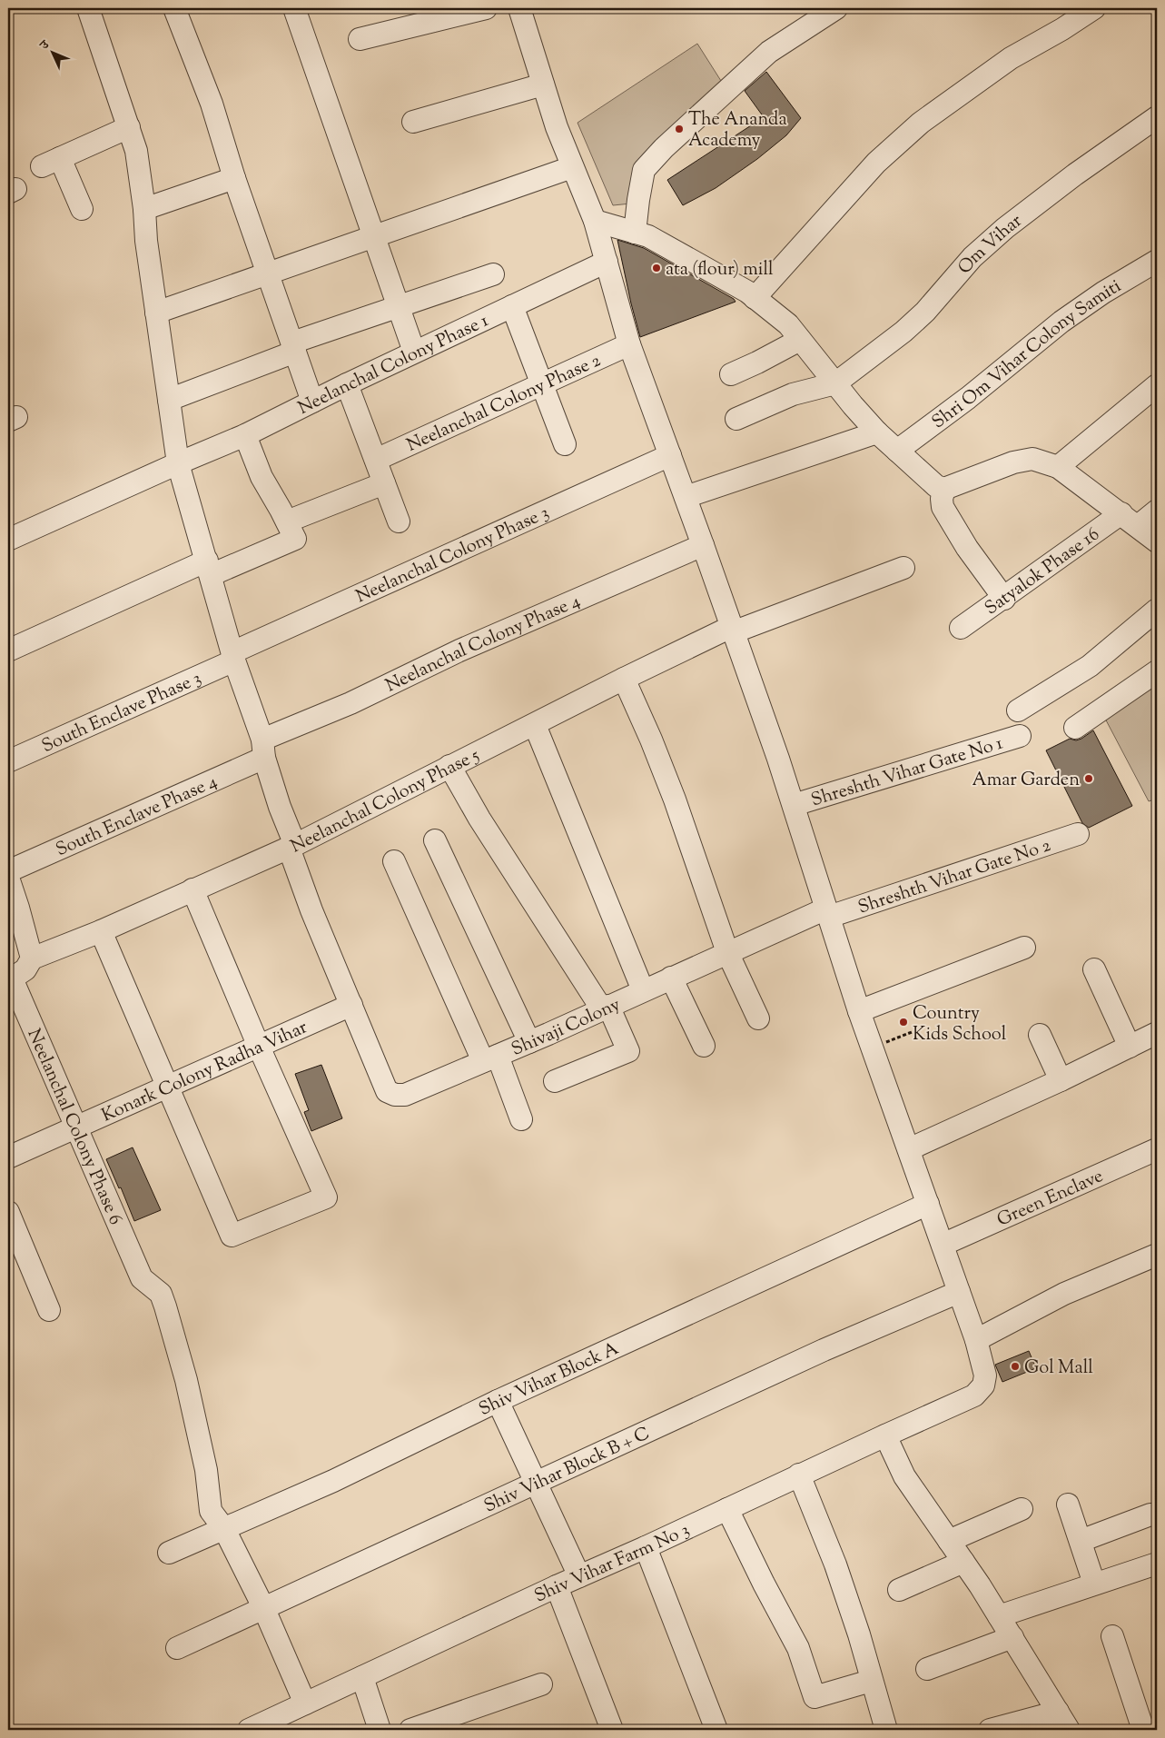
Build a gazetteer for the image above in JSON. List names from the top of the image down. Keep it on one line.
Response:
{"streets":{"street":["Om Vihar","Shri Om Vihar Colony Samiti","Neelanchal Colony Phase 1","Neelanchal Colony Phase 2","Neelanchal Colony Phase 3","Satyalok Phase 16","Neelanchal Colony Phase 4","South Enclave Phase 3","Shreshth Vihar Gate No 1","Neelanchal Colony Phase 5","South Enclave Phase 4","Shreshth Vihar Gate No 2","Shivaji Colony","Konark Colony Radha Vihar","Neelanchal Colony Phase 6","Green Enclave","Shiv Vihar Block A","Shiv Vihar Block B + C","Shiv Vihar Farm No 3"]},"crossings":[["Neelanchal Colony Phase 3","South Enclave Phase 3"],["Neelanchal Colony Phase 4","South Enclave Phase 4"],["Neelanchal Colony Phase 5","Neelanchal Colony Phase 6"],["Shreshth Vihar Gate No 2","Shivaji Colony"],["Shivaji Colony","Konark Colony Radha Vihar"],["Konark Colony Radha Vihar","Neelanchal Colony Phase 6"],["Neelanchal Colony Phase 6","Shiv Vihar Block A"]],"places":["The Ananda Academy","ata (flour) mill","Amar Garden","Country Kids School","Gol Mall"],"north":"top left"}
